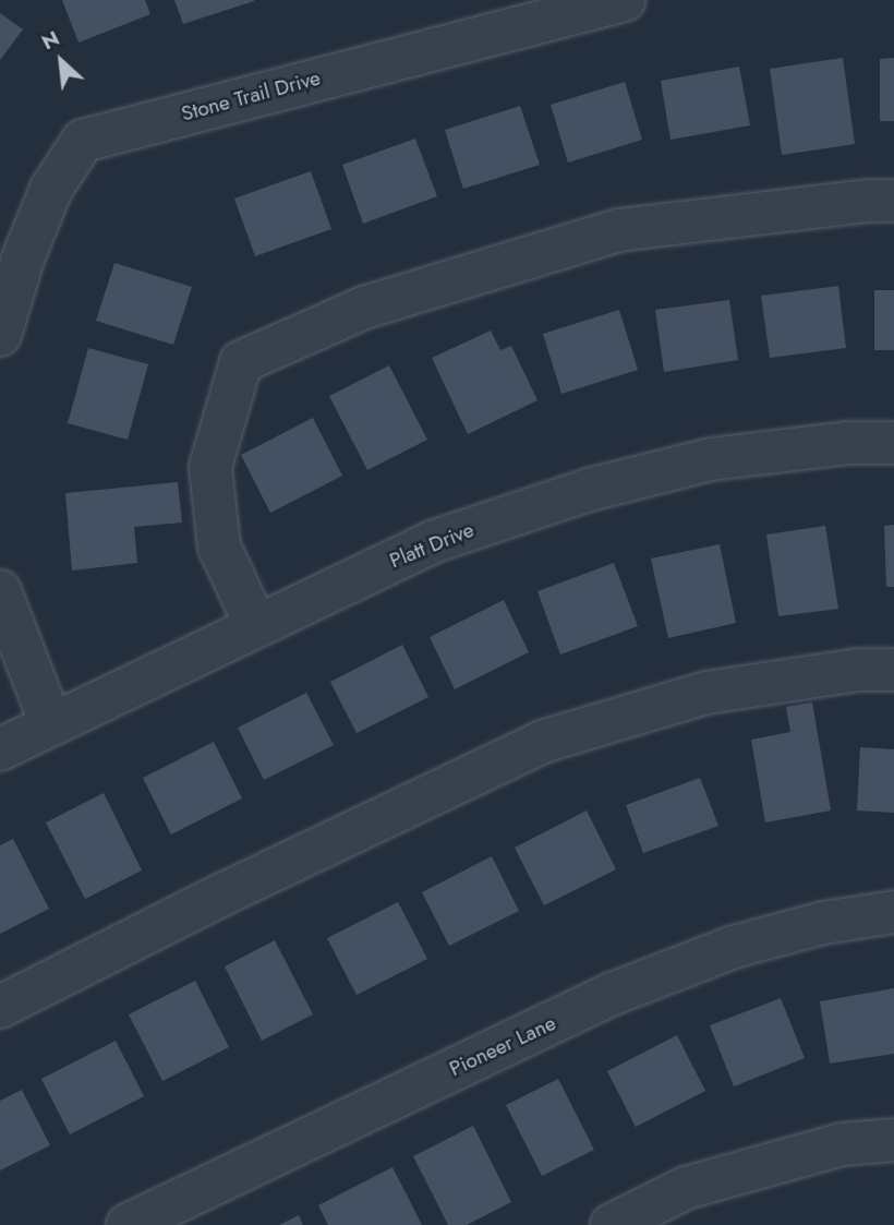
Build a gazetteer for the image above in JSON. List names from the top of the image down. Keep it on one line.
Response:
{"streets":{"street":["Stone Trail Drive","Platt Drive","Pioneer Lane"]},"north":"top left"}
